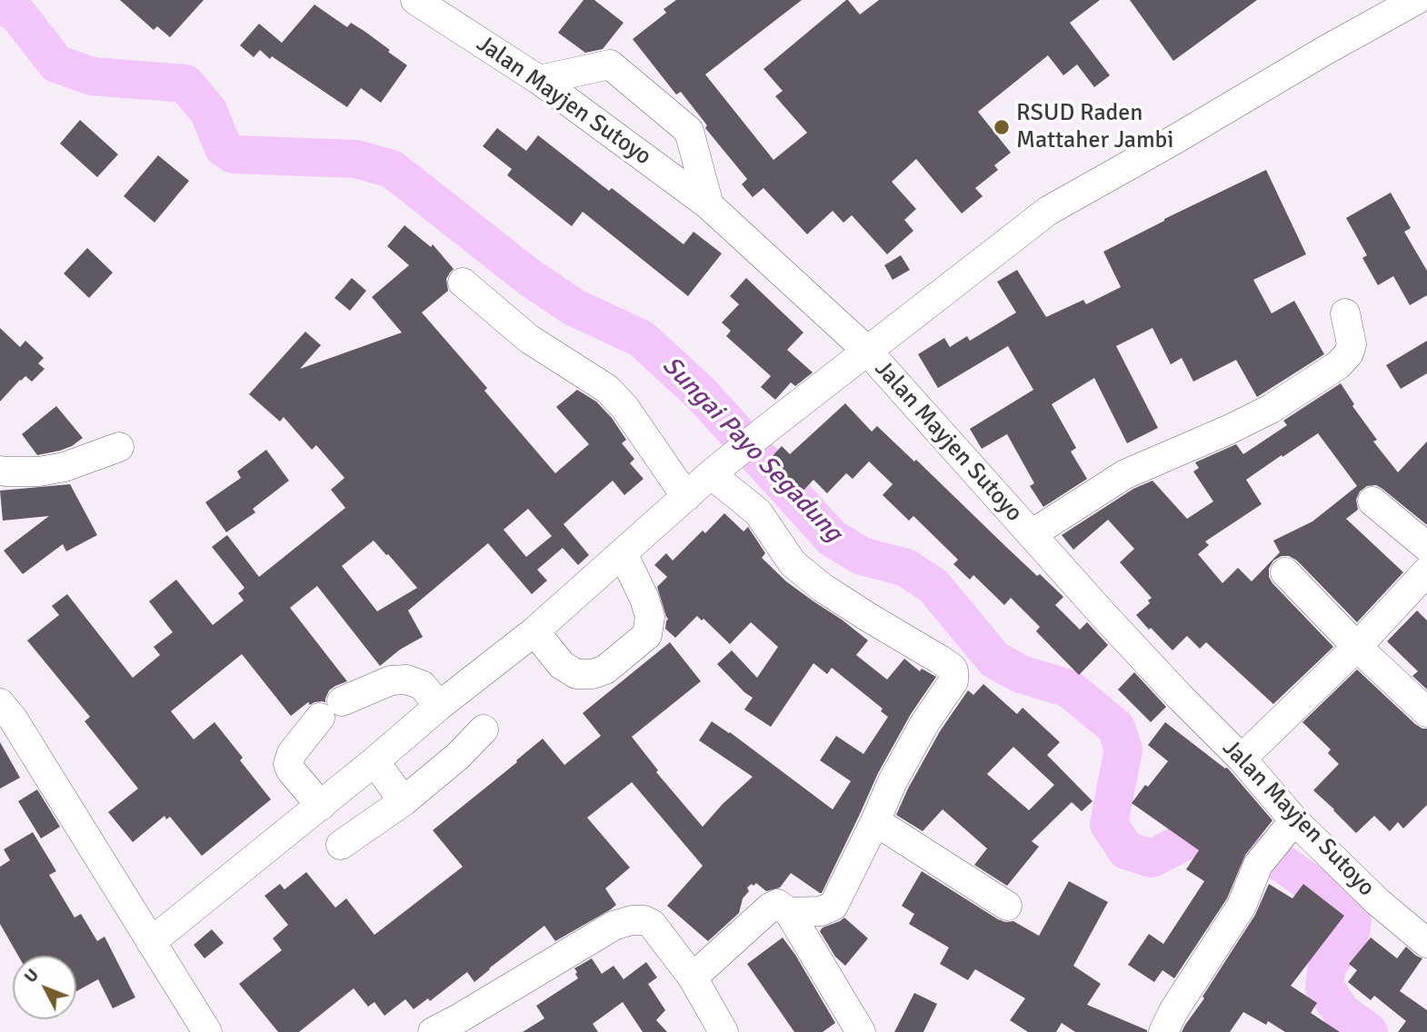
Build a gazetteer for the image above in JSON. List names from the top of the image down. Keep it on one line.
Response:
{"streets":{"street":["Jalan Mayjen Sutoyo"]},"water":["Sungai Payo Segadung"],"places":["RSUD Raden Mattaher Jambi"],"north":"top left"}
